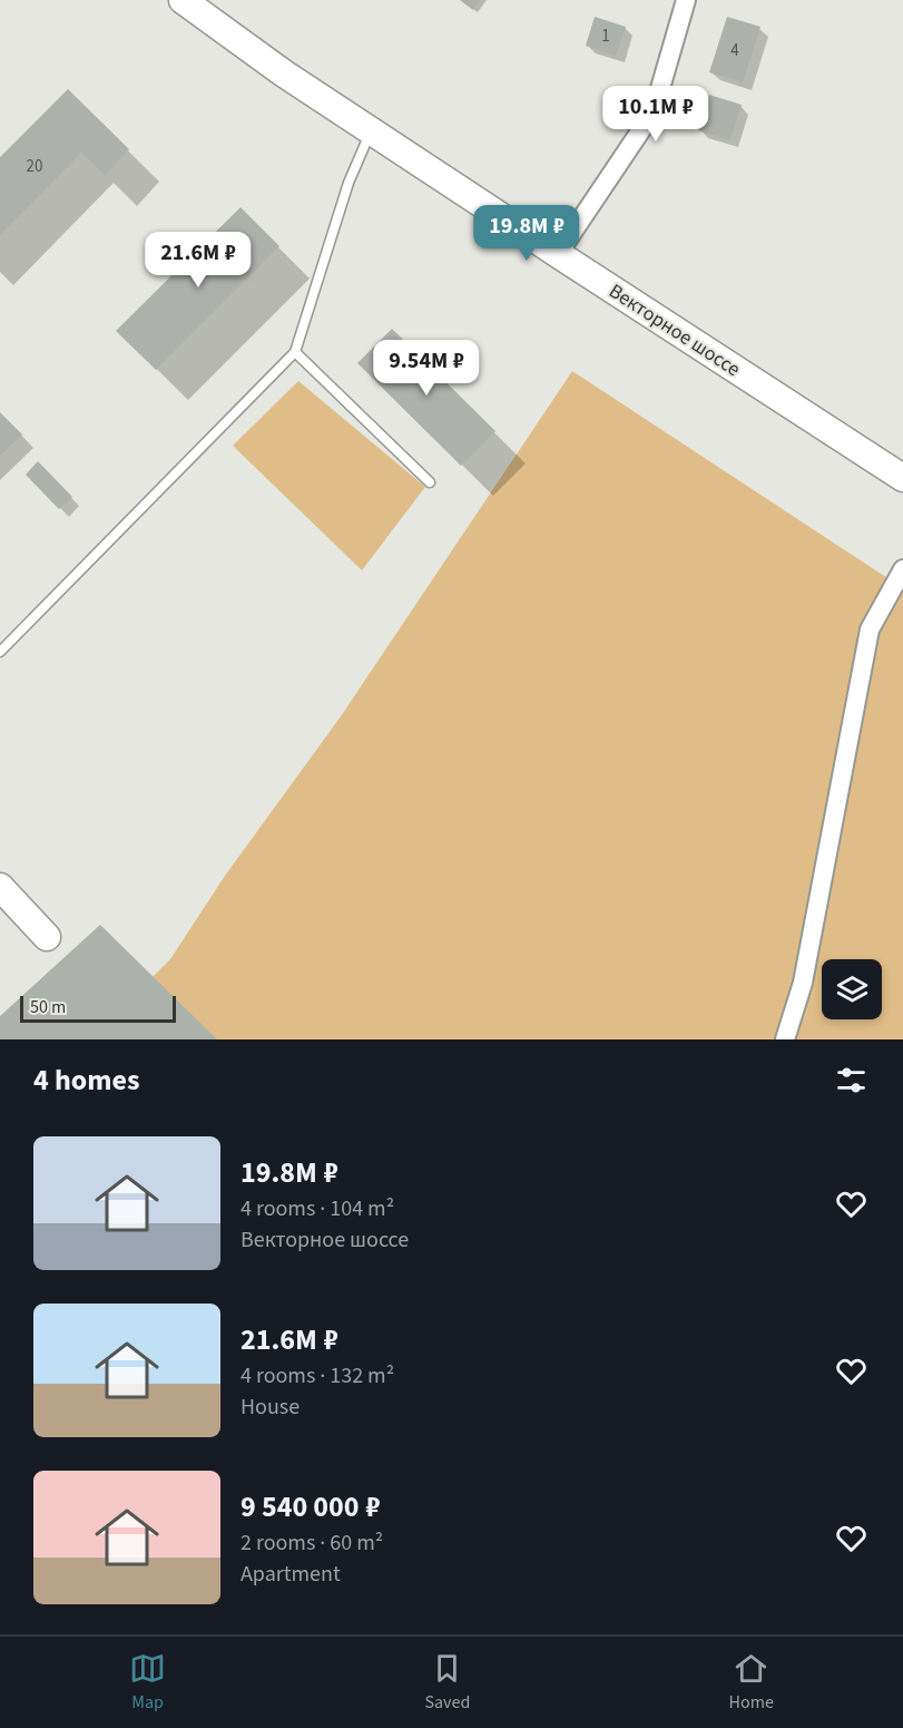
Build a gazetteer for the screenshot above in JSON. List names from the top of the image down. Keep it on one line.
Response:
{"streets":{"main road":["Векторное шоссе"]},"house_numbers":["1","4","20"],"scale_bar":"50 m","page":{"price":["10.1M ₽","19.8M ₽","21.6M ₽","9.54M ₽"],"scale":"50 m","heading":"4 homes","list":[{"name":"19.8M ₽","note":"4 rooms · 104 m² · Векторное шоссе"},{"name":"21.6M ₽","note":"4 rooms · 132 m² · House"},{"name":"9 540 000 ₽","note":"2 rooms · 60 m² · Apartment"}],"tabs":["Map","Saved","Home"]}}
